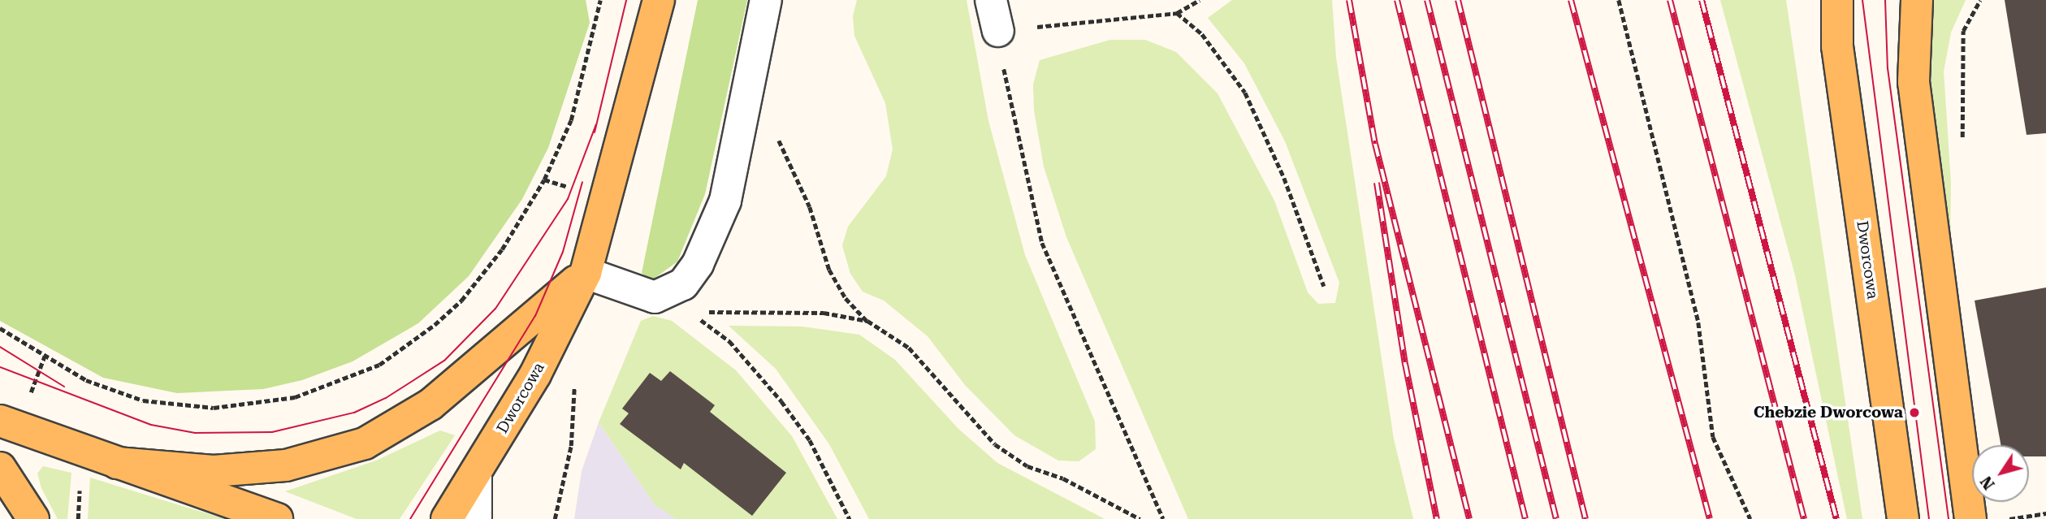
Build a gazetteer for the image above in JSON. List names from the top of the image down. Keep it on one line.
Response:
{"streets":{"main road":["Dworcowa"]},"places":["Chebzie Dworcowa"],"north":"bottom left"}
